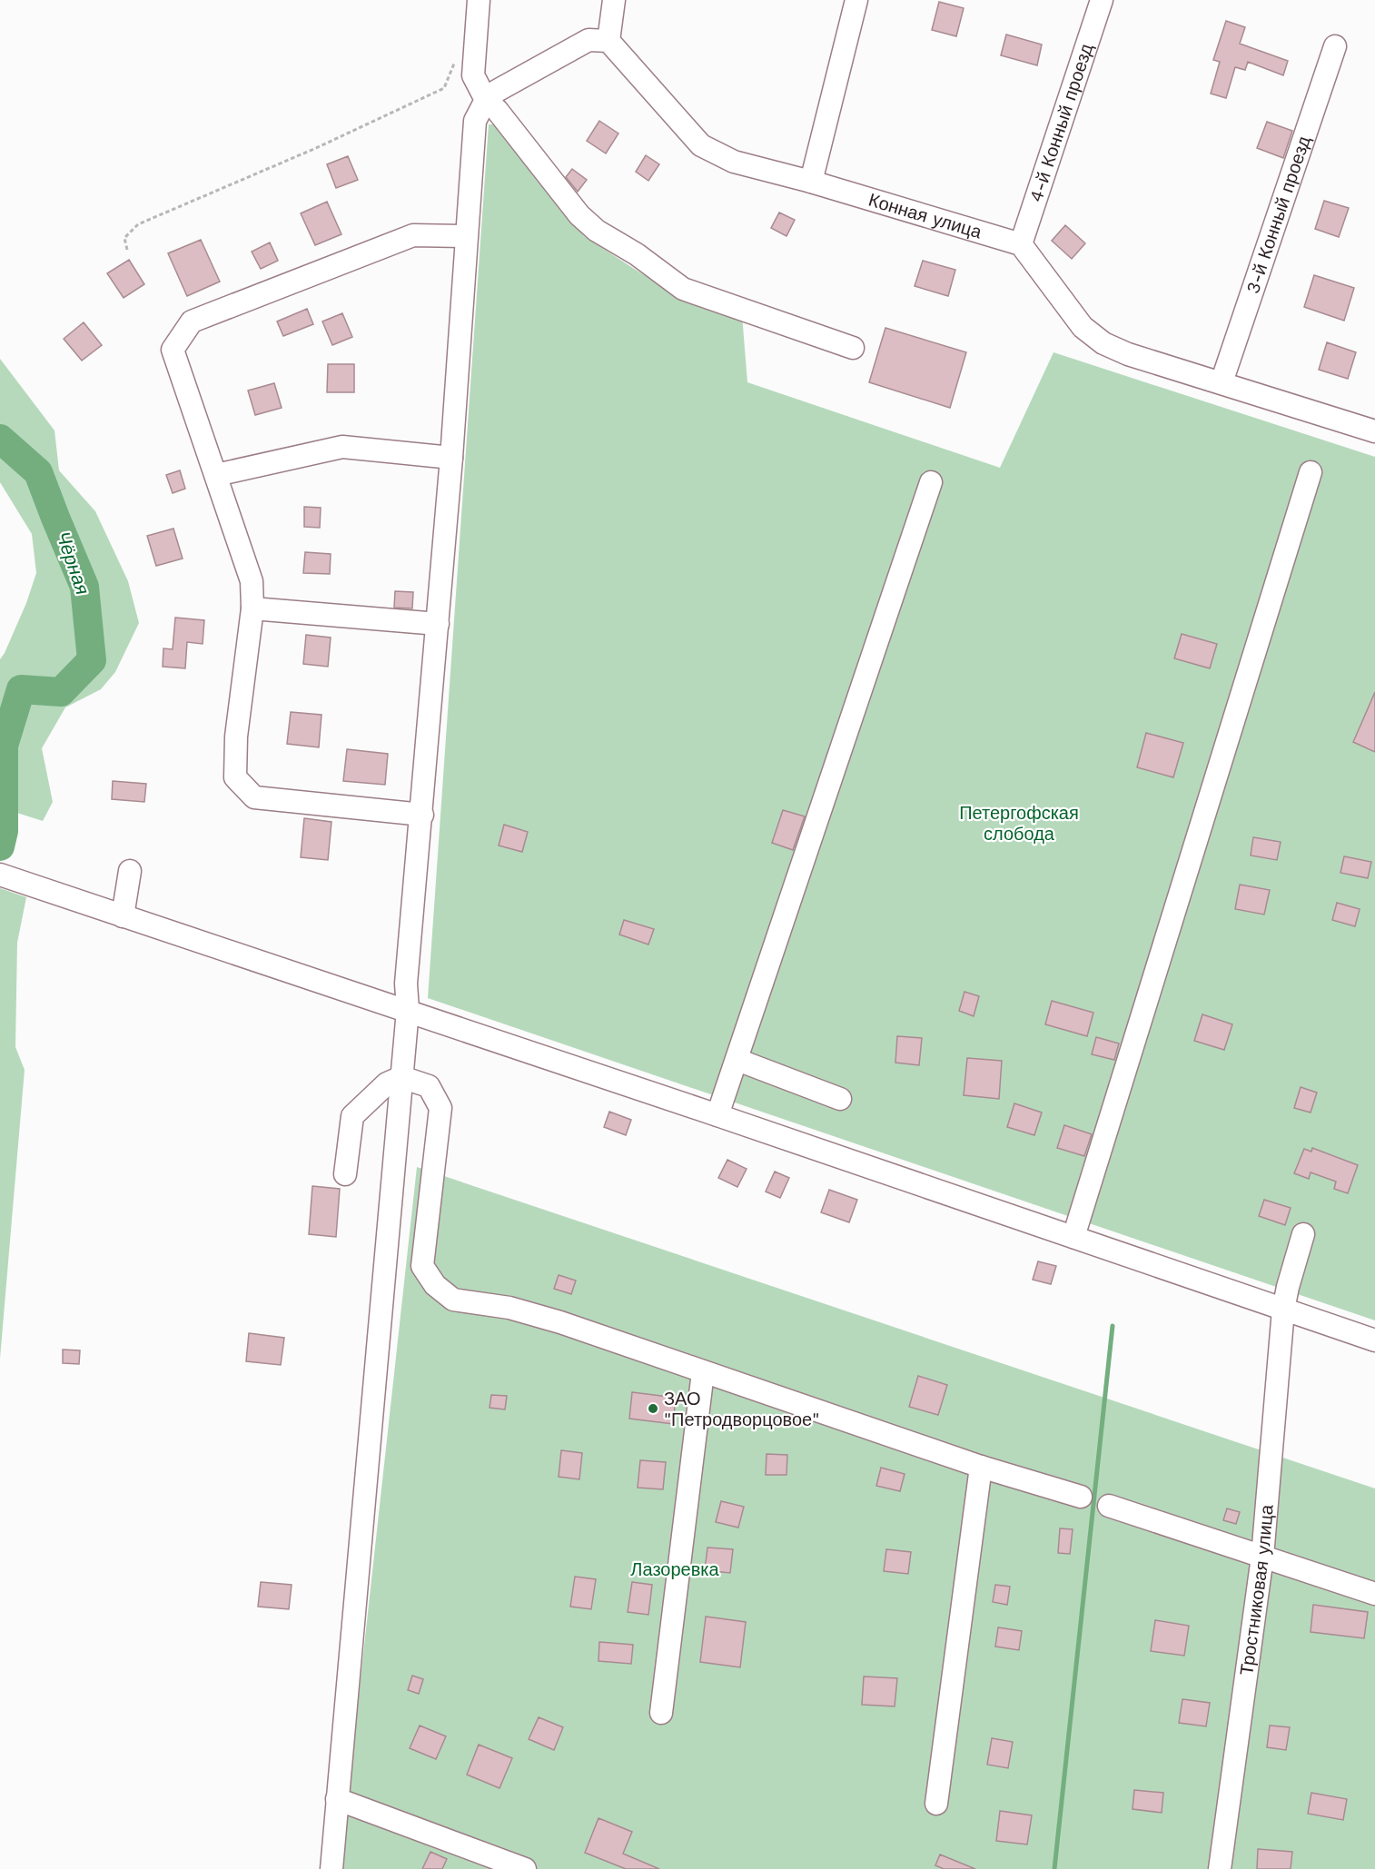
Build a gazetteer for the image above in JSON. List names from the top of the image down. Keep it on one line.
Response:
{"streets":{"street":["4-й Конный проезд","3-й Конный проезд","Конная улица","Тростниковая улица"]},"crossings":[["4-й Конный проезд","Конная улица"]],"water":["Чёрная"],"parks":["Петергофская слобода","Лазоревка"],"places":["ЗАО \"Петродворцовое\""]}
